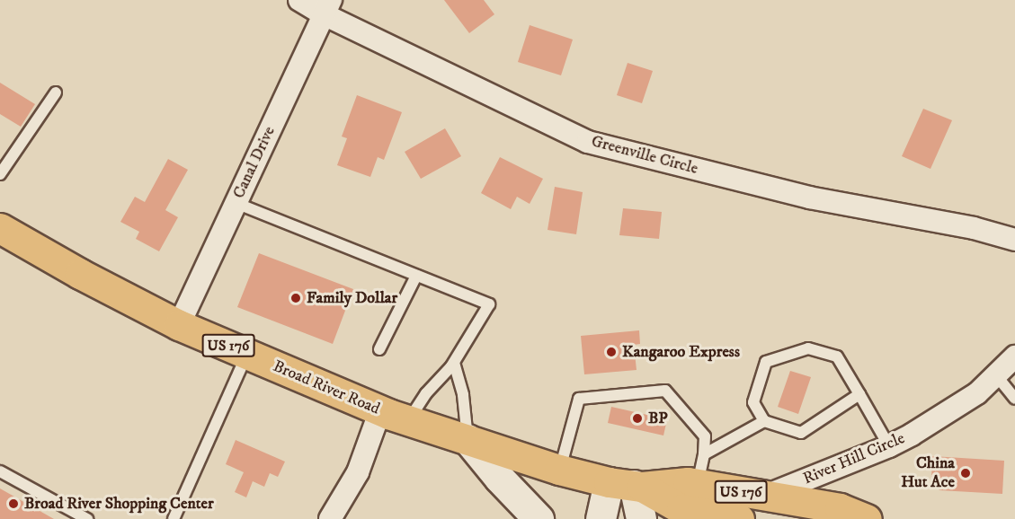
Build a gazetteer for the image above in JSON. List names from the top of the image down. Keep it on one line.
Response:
{"streets":{"main road":["US 176","Broad River Road"],"street":["Greenville Circle","Canal Drive","River Hill Circle"]},"crossings":[["Greenville Circle","Canal Drive"],["Canal Drive","Broad River Road"],["Broad River Road","River Hill Circle"]],"places":["Family Dollar","Kangaroo Express","BP","China Hut Ace","Broad River Shopping Center"]}
